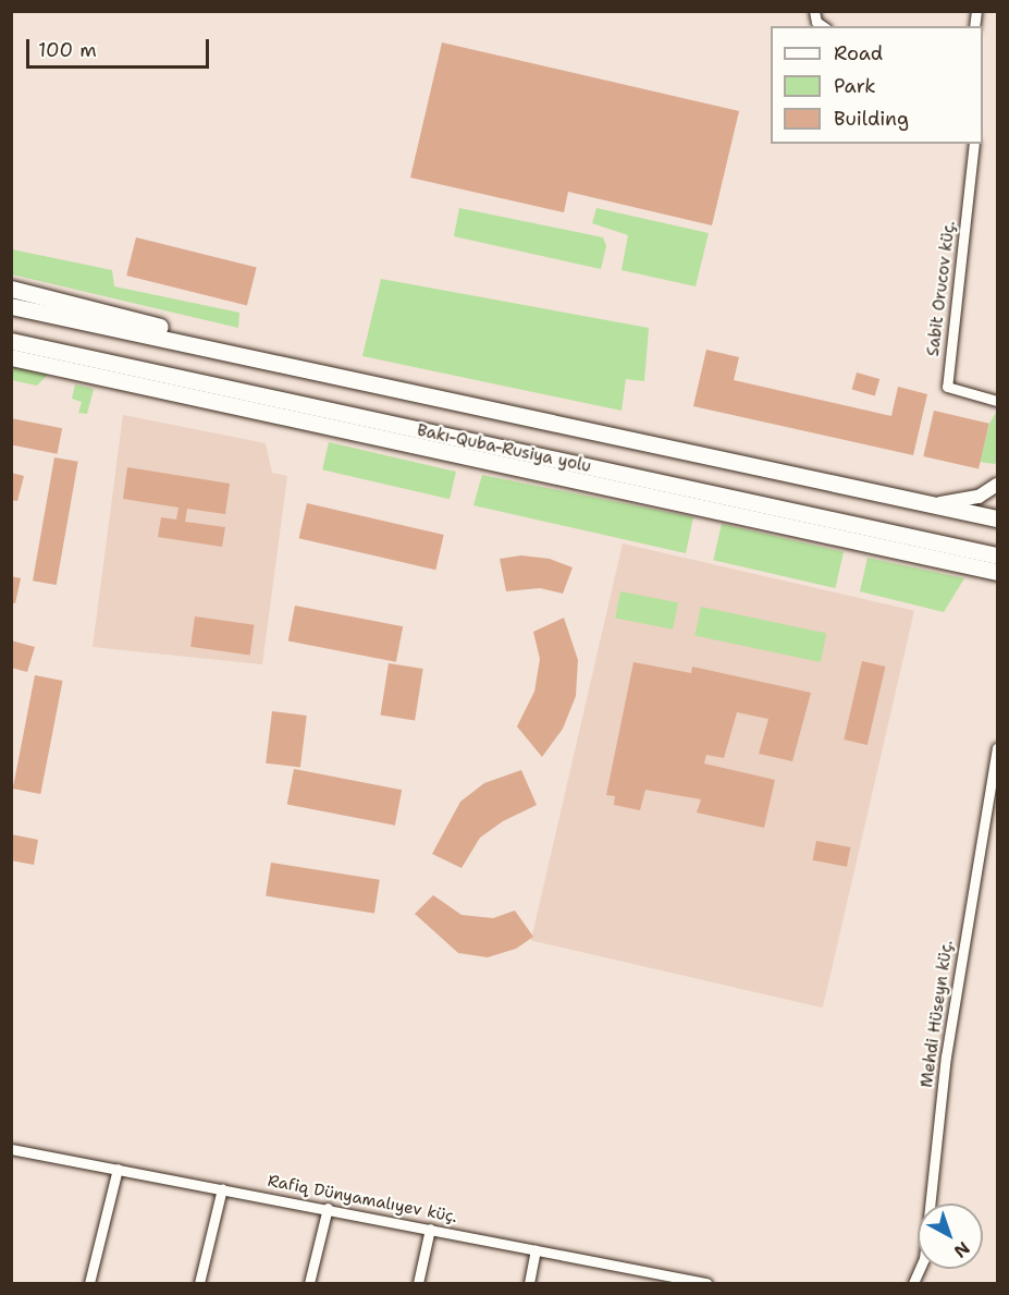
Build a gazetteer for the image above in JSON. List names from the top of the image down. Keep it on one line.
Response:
{"streets":{"highway":["Bakı-Quba-Rusiya yolu"],"street":["Sabit Orucov küç.","Mehdi Hüseyn küç.","Rafiq Dünyamalıyev küç."]},"legend":["Road","Park","Building"],"scale_bar":"100 m","north":"bottom right"}
